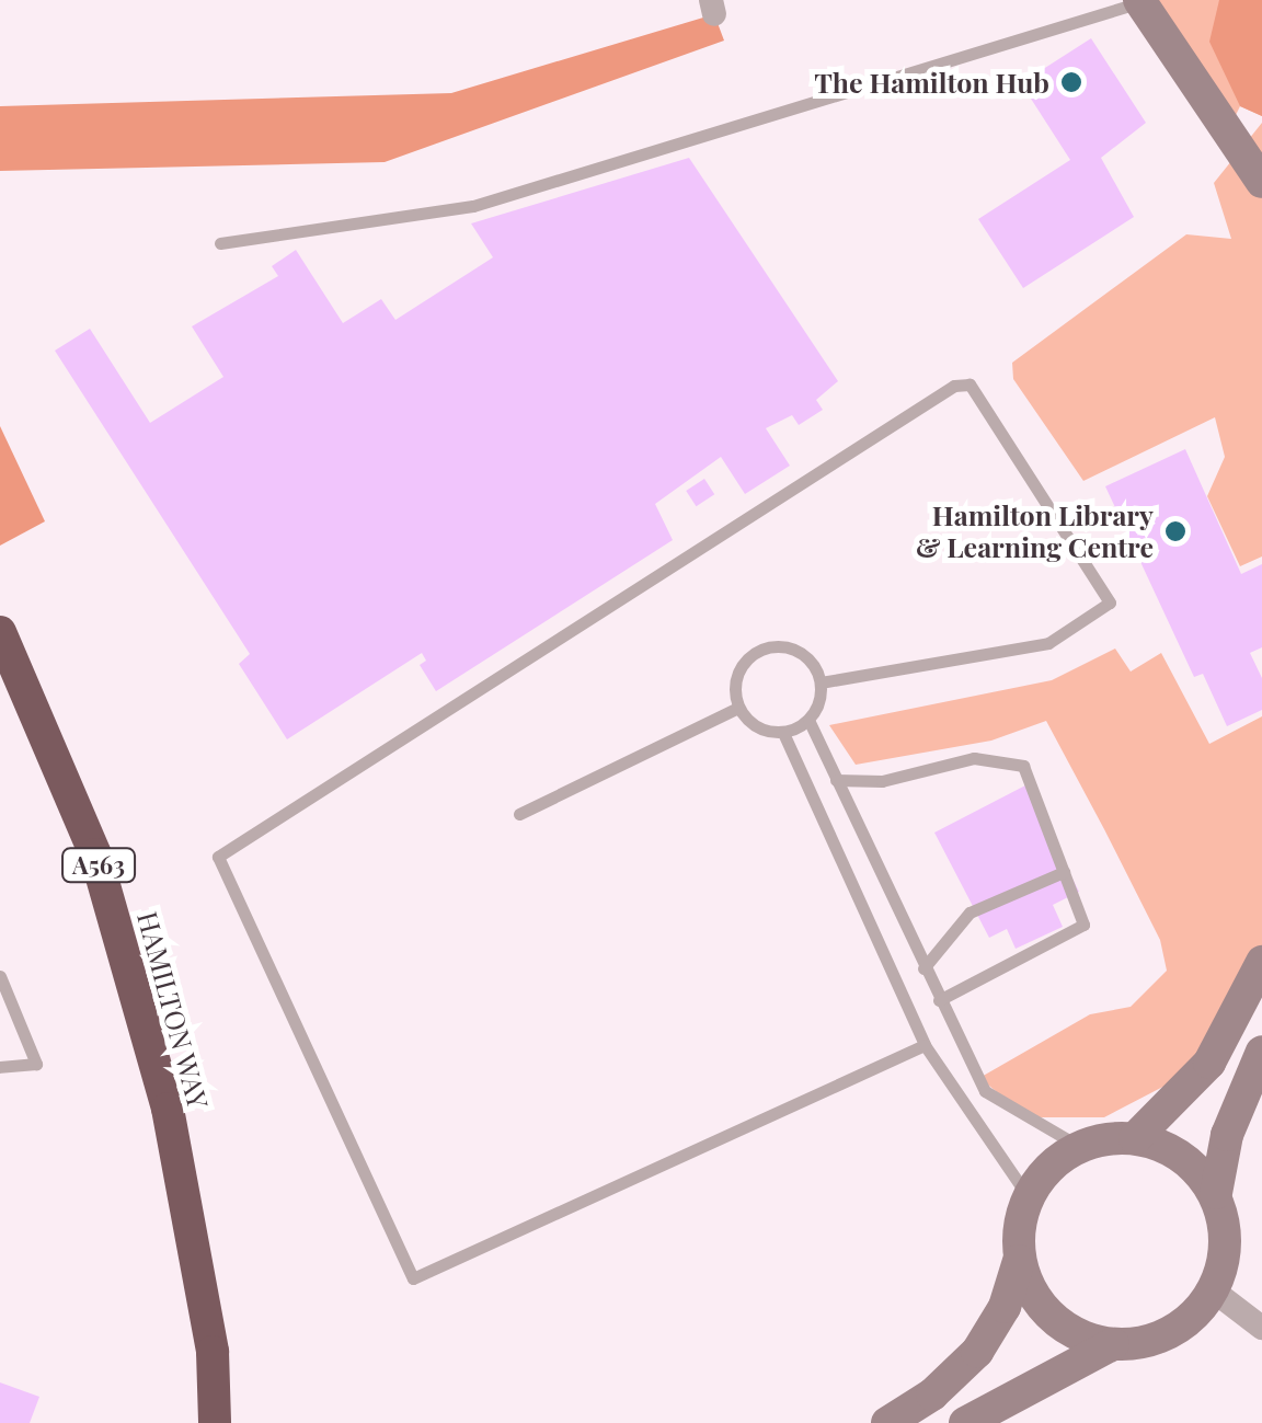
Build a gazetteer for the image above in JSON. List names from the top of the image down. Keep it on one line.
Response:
{"streets":{"highway":["A563","HAMILTON WAY"]},"places":["The Hamilton Hub","Hamilton Library & Learning Centre"]}
